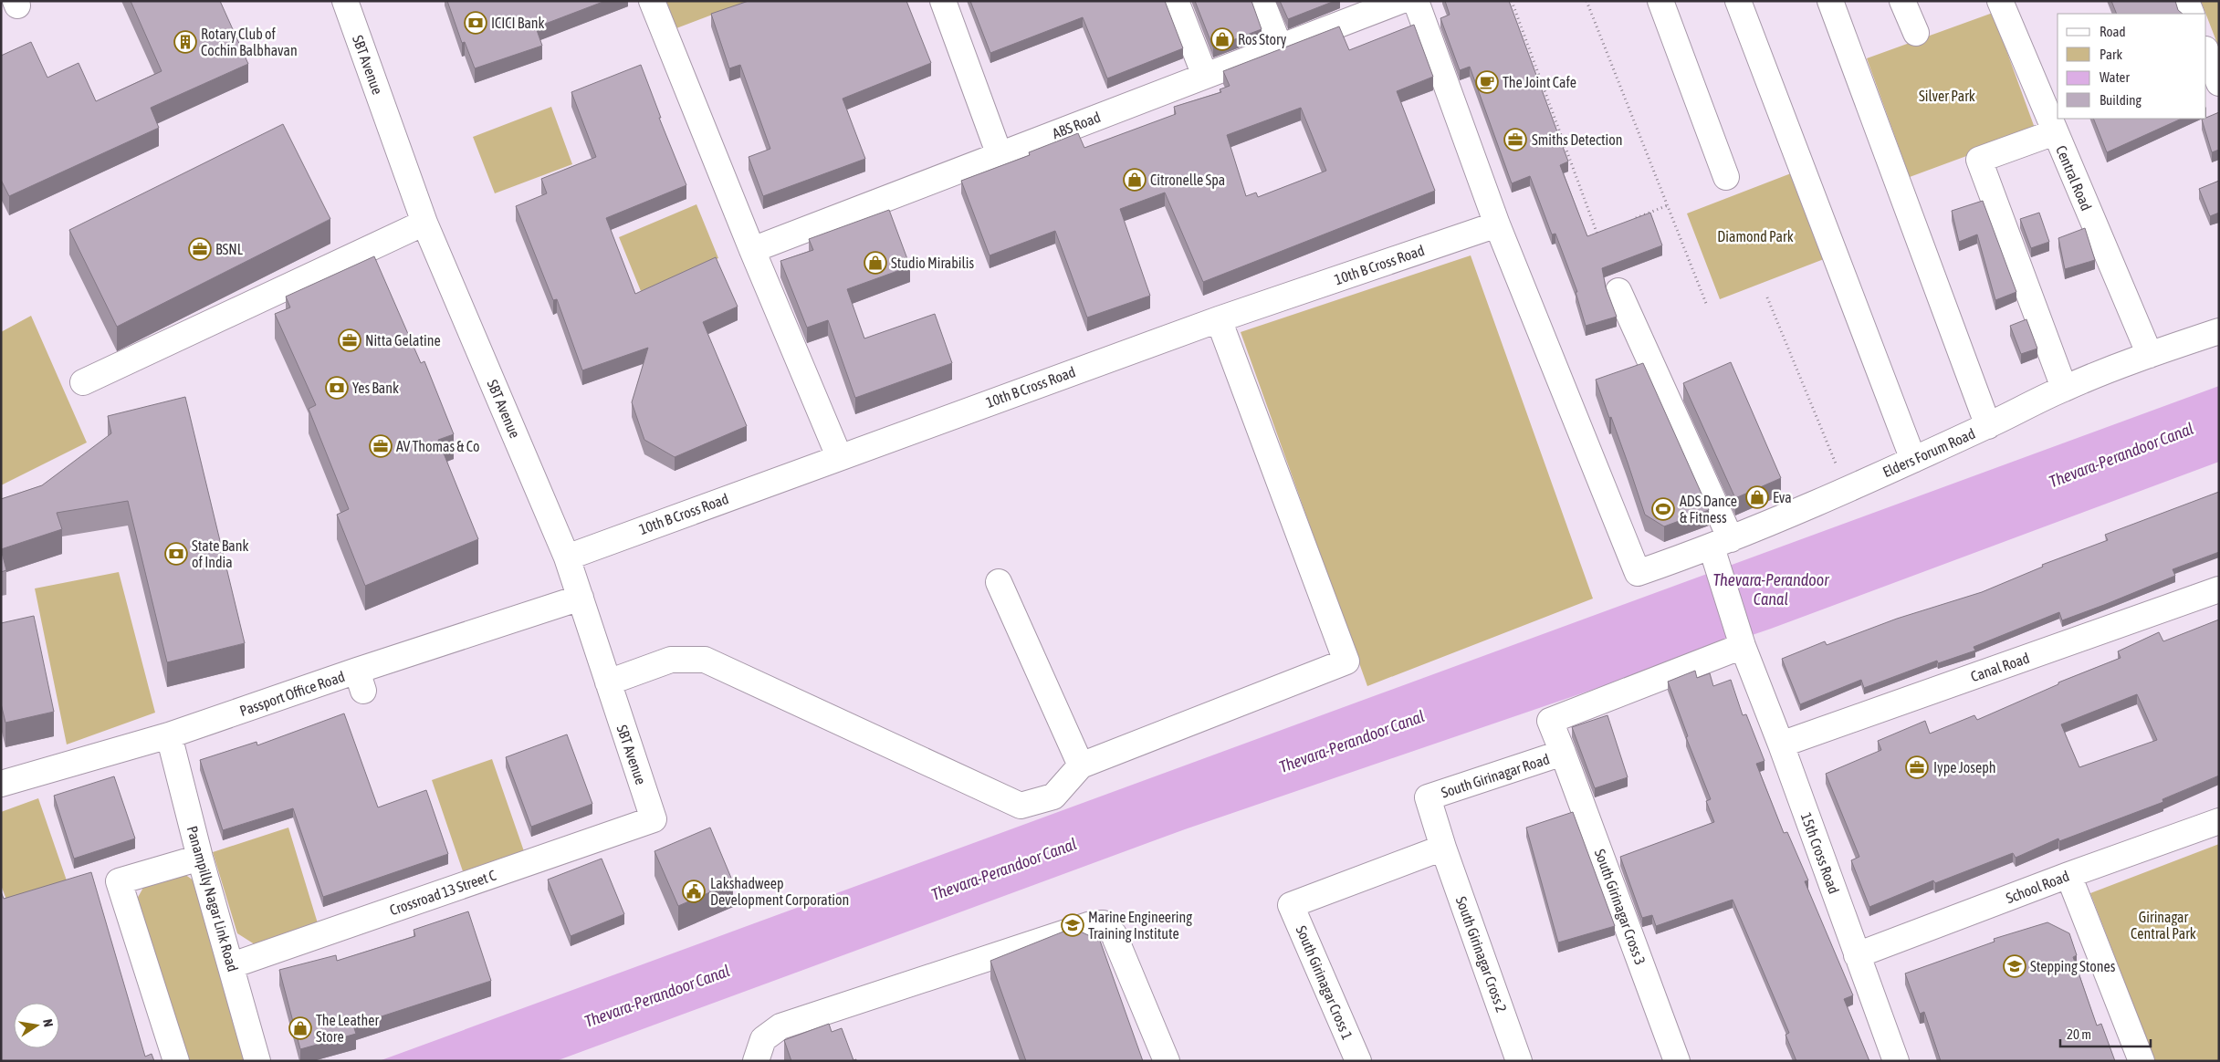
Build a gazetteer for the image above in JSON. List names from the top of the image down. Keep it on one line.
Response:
{"streets":{"street":["SBT Avenue","ABS Road","Central Road","10th B Cross Road","Elders Forum Road","Canal Road","Passport Office Road","South Girinagar Road","15th Cross Road","School Road","Crossroad 13 Street C","Panampilly Nagar Link Road","South Girinagar Cross 3","South Girinagar Cross 2","South Girinagar Cross 1"]},"crossings":[["SBT Avenue","10th B Cross Road"],["SBT Avenue","Passport Office Road"],["SBT Avenue","Crossroad 13 Street C"],["Central Road","Elders Forum Road"],["10th B Cross Road","Elders Forum Road"],["Elders Forum Road","15th Cross Road"],["Canal Road","15th Cross Road"],["Passport Office Road","Panampilly Nagar Link Road"],["South Girinagar Road","15th Cross Road"],["South Girinagar Road","South Girinagar Cross 3"],["South Girinagar Road","South Girinagar Cross 2"],["South Girinagar Road","South Girinagar Cross 1"],["15th Cross Road","School Road"],["Crossroad 13 Street C","Panampilly Nagar Link Road"],["South Girinagar Cross 2","South Girinagar Cross 1"]],"water":["Thevara-Perandoor Canal"],"parks":["Silver Park","Diamond Park","Girinagar Central Park"],"places":{"bank":["ICICI Bank","Yes Bank","State Bank of India"],"shop":["Ros Story","Citronelle Spa","Studio Mirabilis","Eva","The Leather Store"],"building":["Rotary Club of Cochin Balbhavan"],"cafe":["The Joint Cafe"],"office":["Smiths Detection","BSNL","Nitta Gelatine","AV Thomas & Co","Iype Joseph"],"sports":["ADS Dance & Fitness"],"public building":["Lakshadweep Development Corporation"],"school or university":["Marine Engineering Training Institute","Stepping Stones"]},"legend":["Road","Park","Water","Building"],"scale_bar":"20 m","north":"right"}
